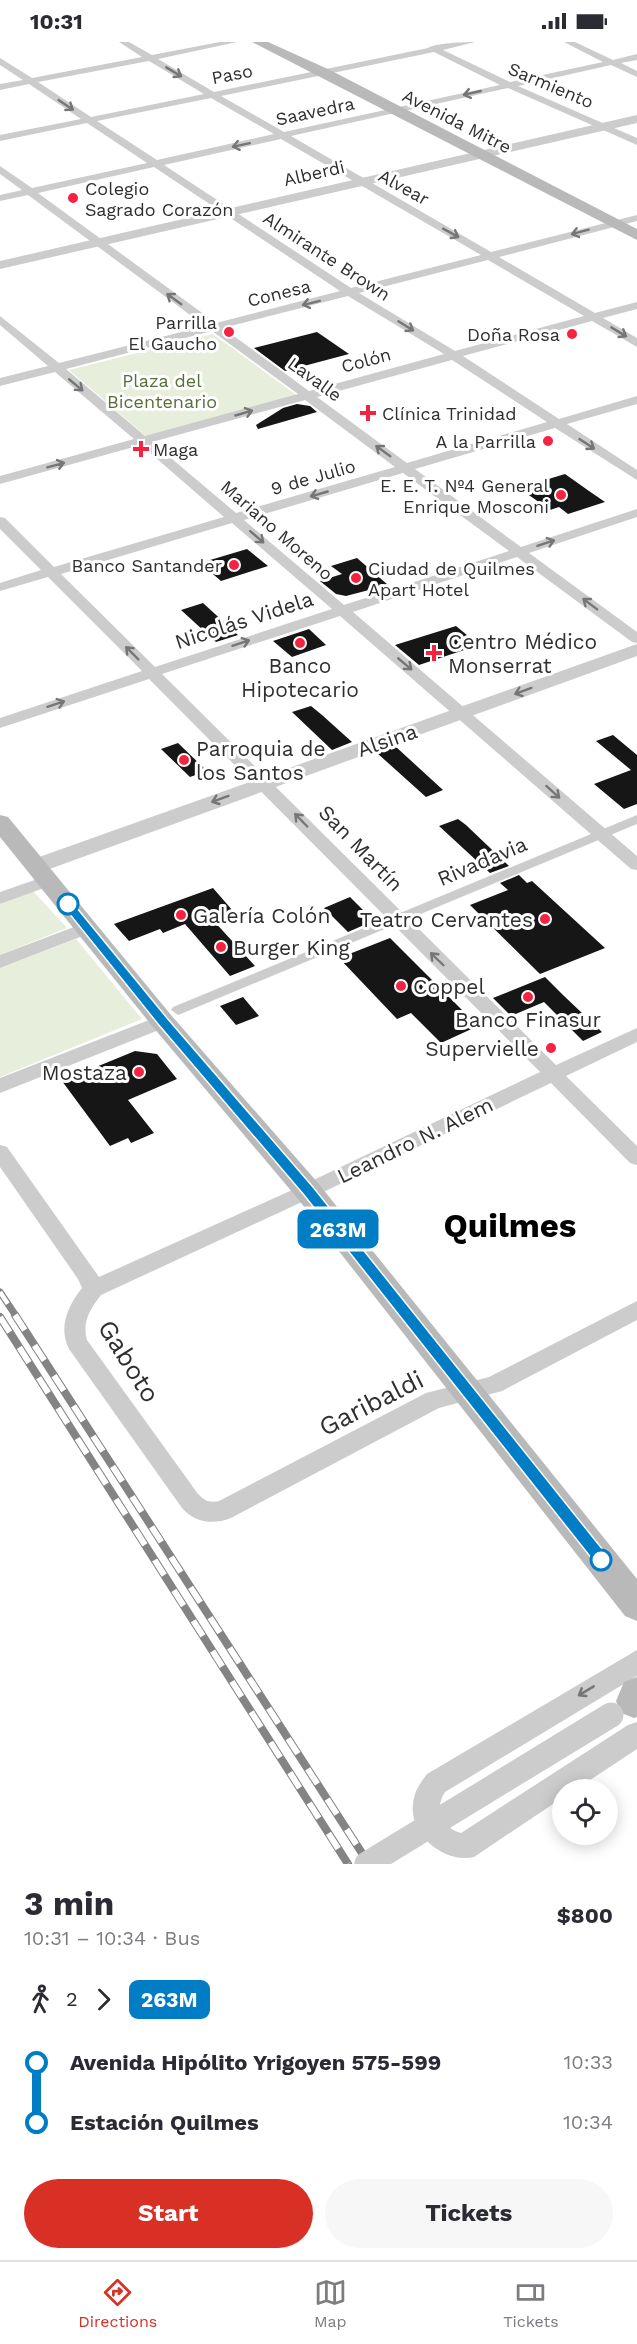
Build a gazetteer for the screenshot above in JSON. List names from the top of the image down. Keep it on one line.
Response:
{"streets":{"main road":["Avenida Mitre"],"street":["Paso","Sarmiento","Saavedra","Alberdi","Alvear","Almirante Brown","Conesa","Colón","Lavalle","9 de Julio","Mariano Moreno","Nicolás Videla","Alsina","San Martín","Rivadavia","Leandro N. Alem","Gaboto","Garibaldi"]},"crossings":[["Paso","Sarmiento"],["Paso","Avenida Mitre"],["Paso","Alvear"],["Paso","Almirante Brown"],["Sarmiento","Saavedra"],["Sarmiento","Alberdi"],["Saavedra","Avenida Mitre"],["Saavedra","Alvear"],["Saavedra","Almirante Brown"],["Saavedra","Lavalle"],["Avenida Mitre","Alberdi"],["Avenida Mitre","Conesa"],["Alberdi","Alvear"],["Alberdi","Almirante Brown"],["Alberdi","Lavalle"],["Alvear","Conesa"],["Alvear","Colón"],["Almirante Brown","Conesa"],["Almirante Brown","Colón"],["Almirante Brown","9 de Julio"],["Conesa","Lavalle"],["Conesa","Mariano Moreno"],["Colón","Lavalle"],["Colón","Mariano Moreno"],["Lavalle","9 de Julio"],["Lavalle","Nicolás Videla"],["9 de Julio","Mariano Moreno"],["9 de Julio","San Martín"],["Mariano Moreno","Nicolás Videla"],["Mariano Moreno","Alsina"],["Mariano Moreno","Rivadavia"],["Nicolás Videla","San Martín"],["Alsina","San Martín"],["San Martín","Rivadavia"],["San Martín","Leandro N. Alem"],["Leandro N. Alem","Gaboto"],["Gaboto","Garibaldi"]],"one_way":["Alvear","Almirante Brown","Conesa","Colón","Lavalle","Mariano Moreno","Nicolás Videla","Alsina","San Martín"],"districts":["Quilmes"],"parks":["Plaza del Bicentenario"],"places":{"other":["Colegio Sagrado Corazón","Parrilla El Gaucho","Doña Rosa","A la Parrilla","E. E. T. Nº4 General Enrique Mosconi","Banco Santander","Ciudad de Quilmes Apart Hotel","Banco Hipotecario","Parroquia de los Santos","Galería Colón","Teatro Cervantes","Burger King","Coppel","Banco Finasur","Supervielle","Mostaza"],"health":["Clínica Trinidad","Maga","Centro Médico Monserrat"]},"lines":["bus line 263M"],"page":{"status":"10:31","on_map":"263M","heading":["3 min","10:31 – 10:34 · Bus","$800"],"legs":["2","263M"],"list":[{"name":"Avenida Hipólito Yrigoyen 575-599","value":"10:33"},{"name":"Estación Quilmes","value":"10:34"}],"buttons":["Start","Tickets"],"tabs":["Directions","Map","Tickets"]}}
